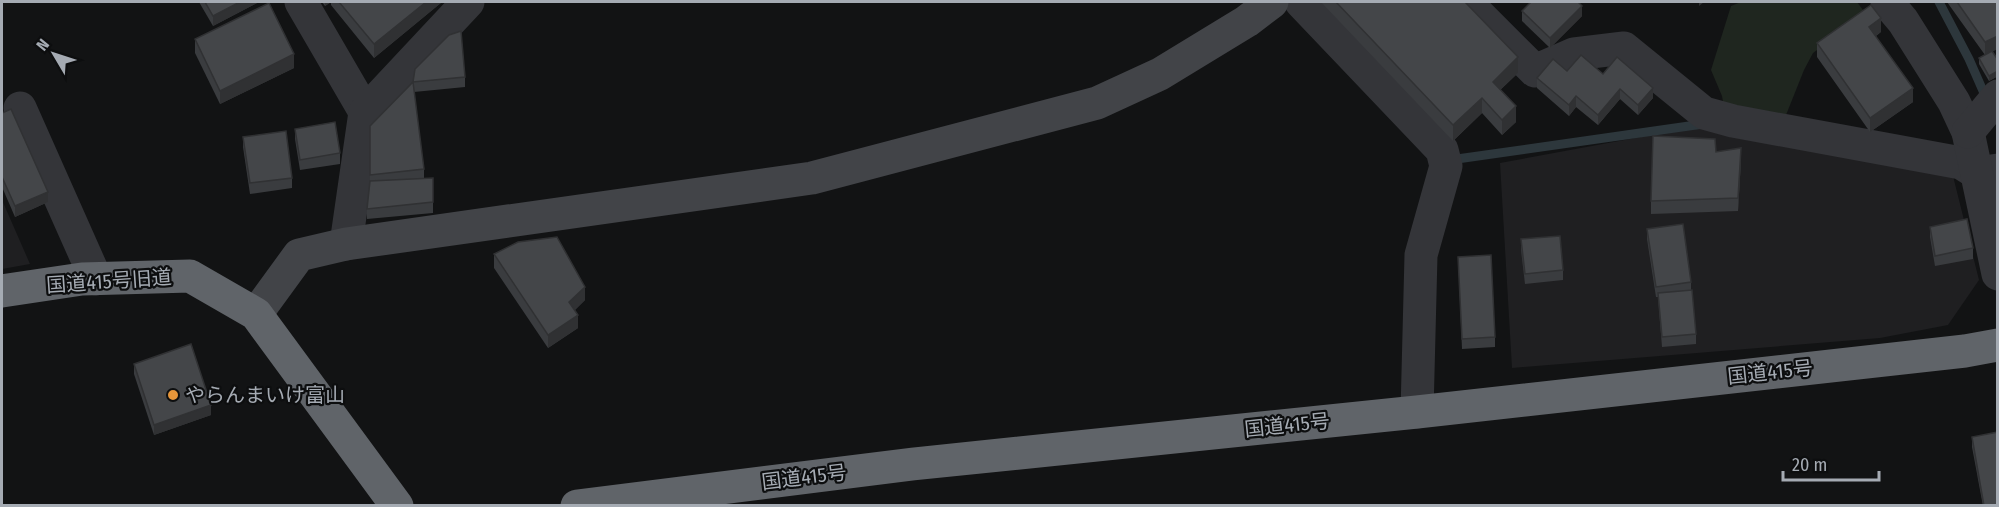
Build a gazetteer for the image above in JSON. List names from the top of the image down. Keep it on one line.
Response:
{"streets":{"highway":["国道415号旧道","国道415号"]},"places":["やらんまいけ富山"],"scale_bar":"20 m","north":"top left"}
